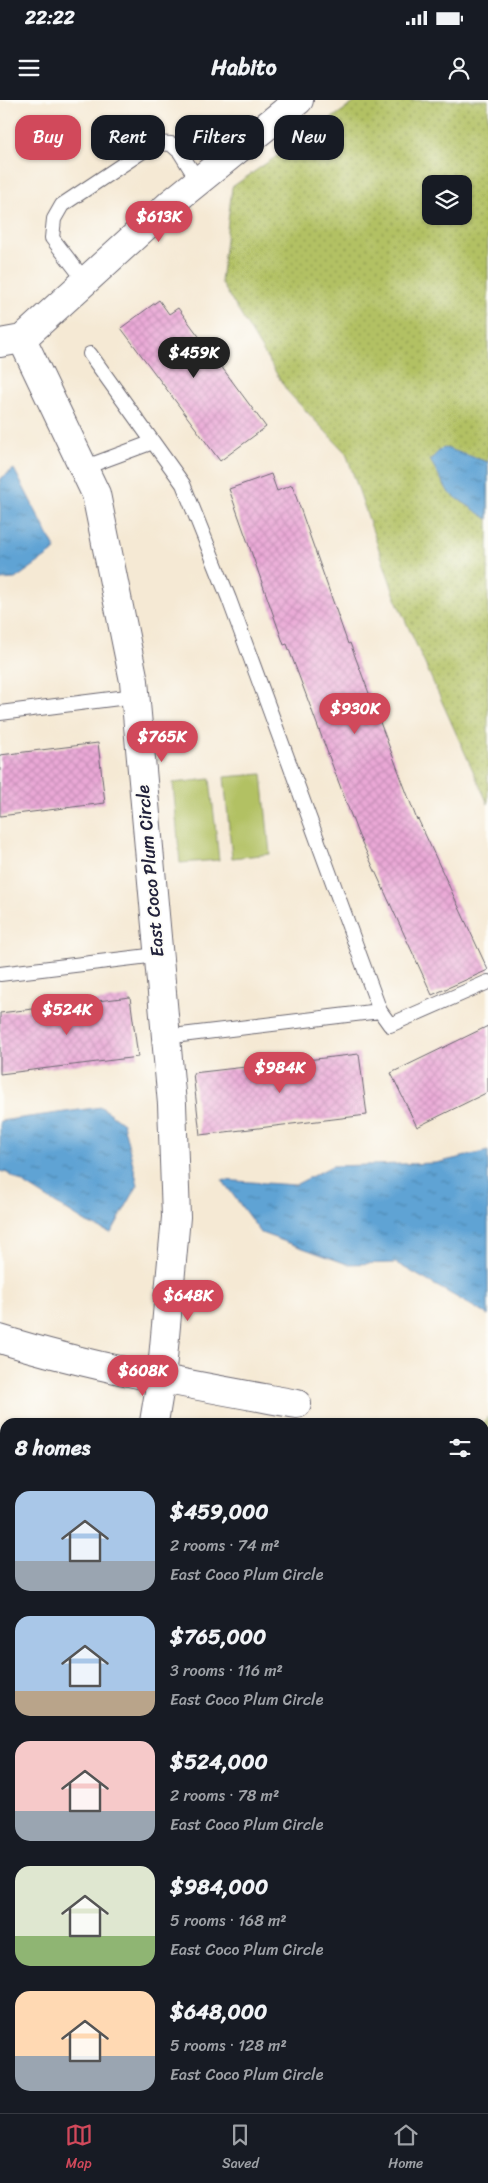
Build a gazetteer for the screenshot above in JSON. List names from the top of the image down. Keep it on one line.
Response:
{"streets":{"street":["East Coco Plum Circle"]},"page":{"status":"22:22","header":"Habito","chip":["Buy","Rent","Filters","New"],"price":["$613K","$459K","$930K","$765K","$524K","$984K","$648K","$608K"],"heading":"8 homes","list":[{"name":"$459,000","note":"2 rooms · 74 m² · East Coco Plum Circle"},{"name":"$765,000","note":"3 rooms · 116 m² · East Coco Plum Circle"},{"name":"$524,000","note":"2 rooms · 78 m² · East Coco Plum Circle"},{"name":"$984,000","note":"5 rooms · 168 m² · East Coco Plum Circle"},{"name":"$648,000","note":"5 rooms · 128 m² · East Coco Plum Circle"}],"tabs":["Map","Saved","Home"]}}
